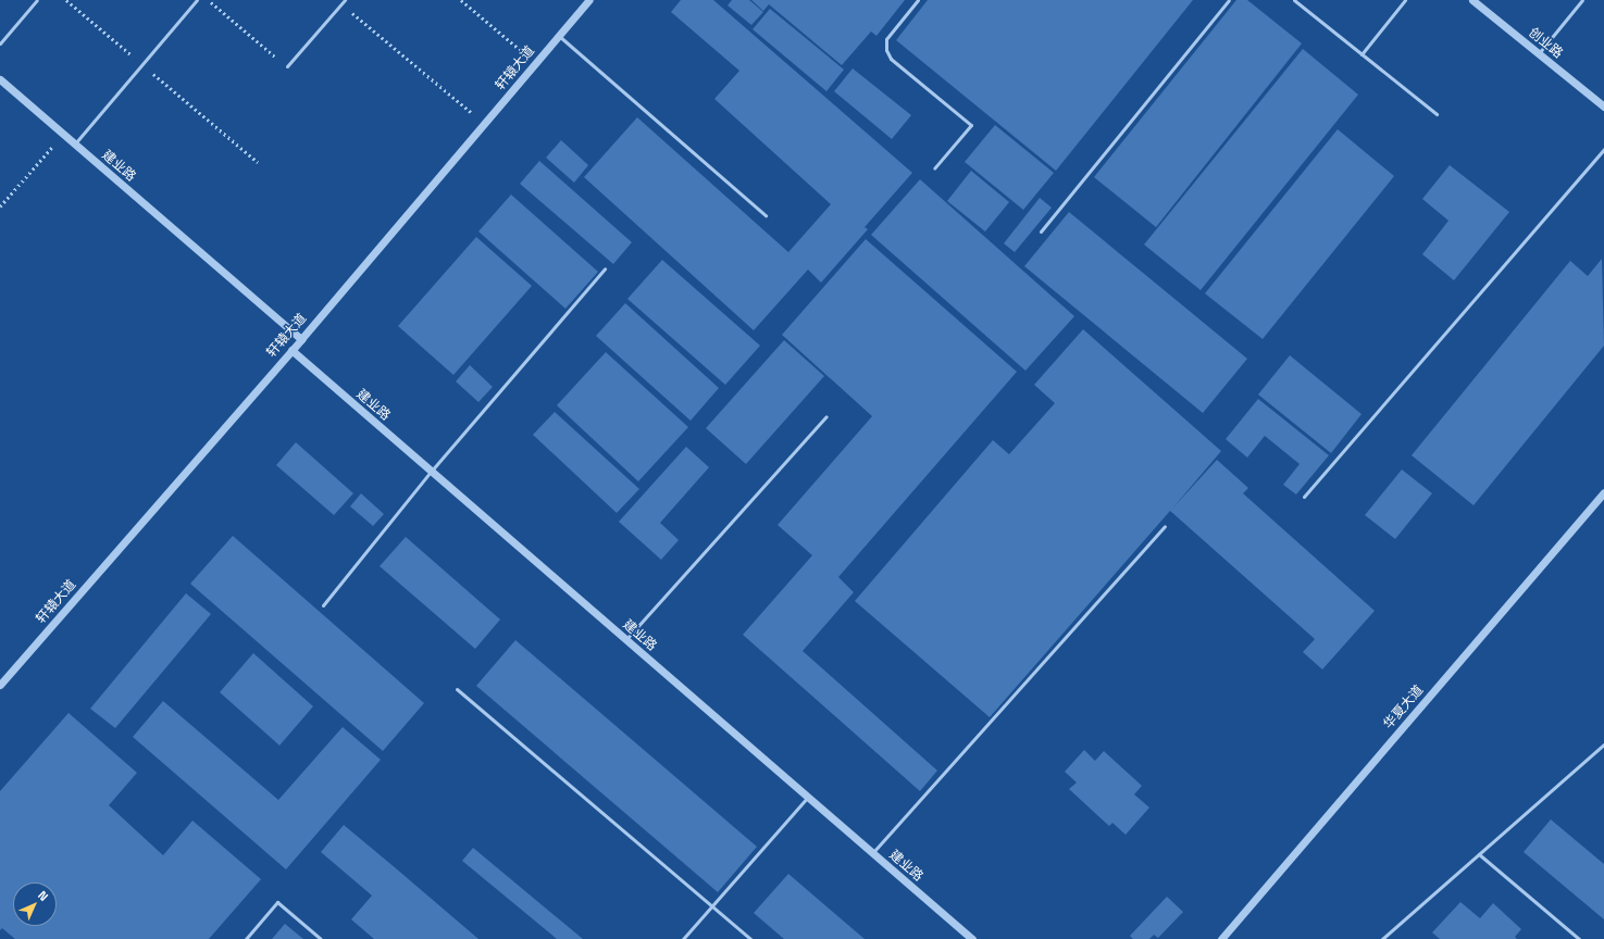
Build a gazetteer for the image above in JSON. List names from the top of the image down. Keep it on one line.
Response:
{"streets":{"street":["创业路","轩辕大道","建业路","华夏大道"]},"crossings":[["轩辕大道","建业路"]],"north":"top right"}
